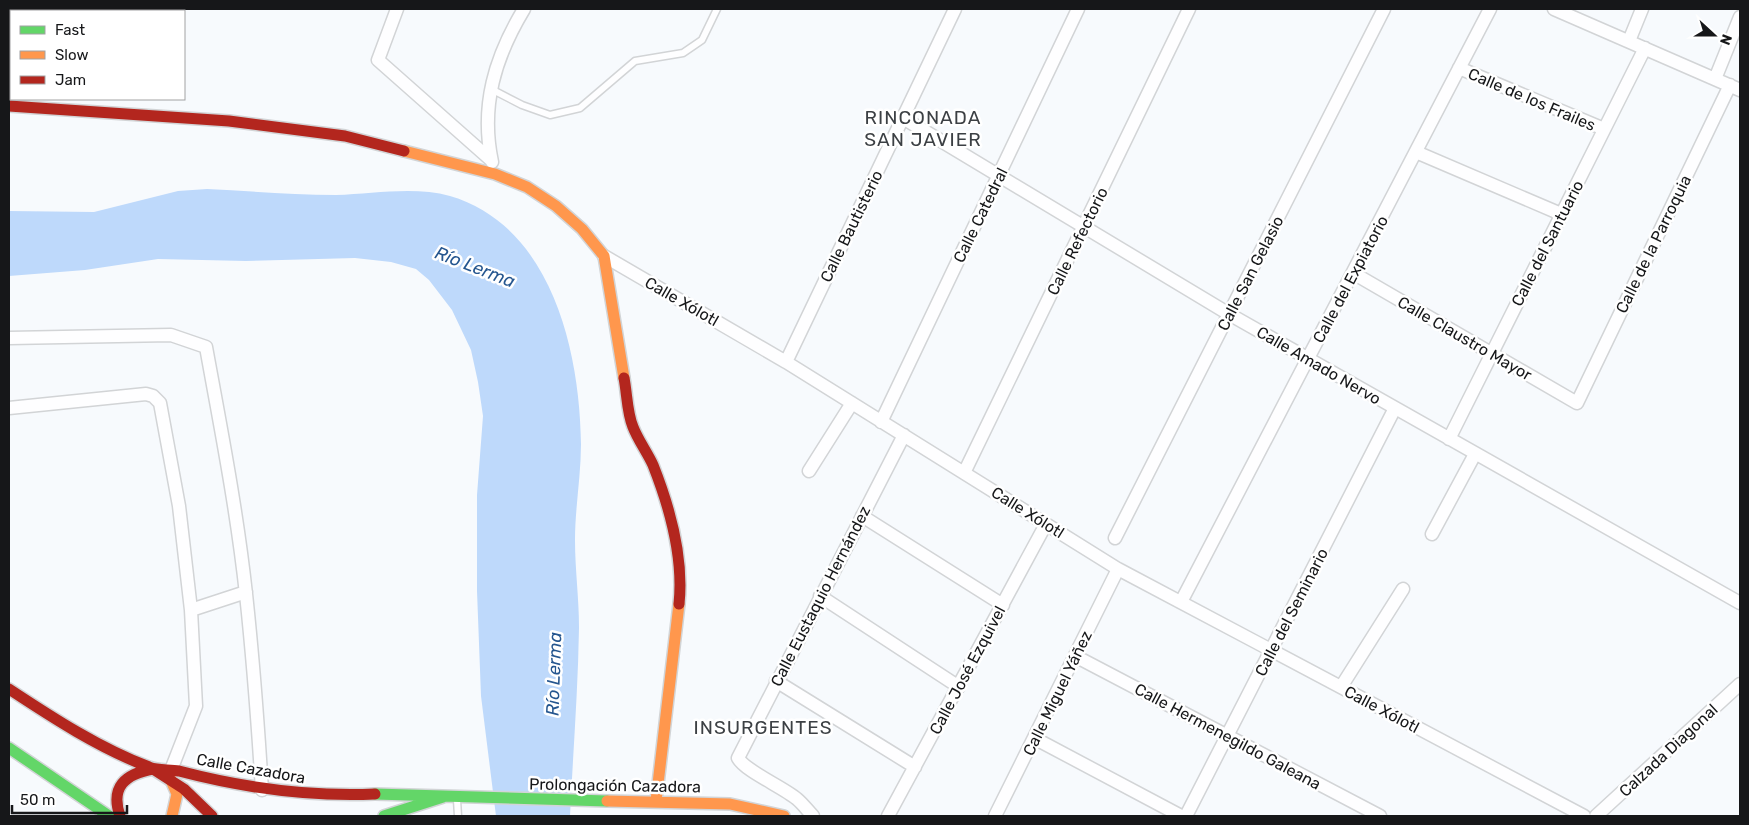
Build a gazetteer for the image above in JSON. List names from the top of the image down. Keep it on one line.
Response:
{"streets":{"street":["Calle de los Frailes","Calle Catedral","Calle Bautisterio","Calle Refectorio","Calle del Santuario","Calle de la Parroquia","Calle San Gelasio","Calle del Expiatorio","Calle Xólotl","Calle Claustro Mayor","Calle Amado Nervo","Calle Eustaquio Hernández","Calle del Seminario","Calle José Ezquivel","Calle Miguel Yáñez","Calle Hermenegildo Galeana","Calzada Diagonal","Calle Cazadora","Prolongación Cazadora"]},"crossings":[["Calle de los Frailes","Calle del Santuario"],["Calle de los Frailes","Calle del Expiatorio"],["Calle Catedral","Calle Xólotl"],["Calle Catedral","Calle Amado Nervo"],["Calle Bautisterio","Calle Xólotl"],["Calle Bautisterio","Calle Amado Nervo"],["Calle Refectorio","Calle Xólotl"],["Calle Refectorio","Calle Amado Nervo"],["Calle del Santuario","Calle Claustro Mayor"],["Calle del Santuario","Calle Amado Nervo"],["Calle de la Parroquia","Calle Claustro Mayor"],["Calle San Gelasio","Calle Amado Nervo"],["Calle del Expiatorio","Calle Xólotl"],["Calle del Expiatorio","Calle Claustro Mayor"],["Calle del Expiatorio","Calle Amado Nervo"],["Calle Xólotl","Calle Eustaquio Hernández"],["Calle Xólotl","Calle del Seminario"],["Calle Xólotl","Calle José Ezquivel"],["Calle Xólotl","Calle Miguel Yáñez"],["Calle Amado Nervo","Calle del Seminario"],["Calle del Seminario","Calle Hermenegildo Galeana"],["Calle Miguel Yáñez","Calle Hermenegildo Galeana"],["Calle Cazadora","Prolongación Cazadora"]],"districts":["RINCONADA SAN JAVIER","INSURGENTES"],"water":["Río Lerma"],"legend":["Fast","Slow","Jam"],"scale_bar":"50 m","north":"right"}
